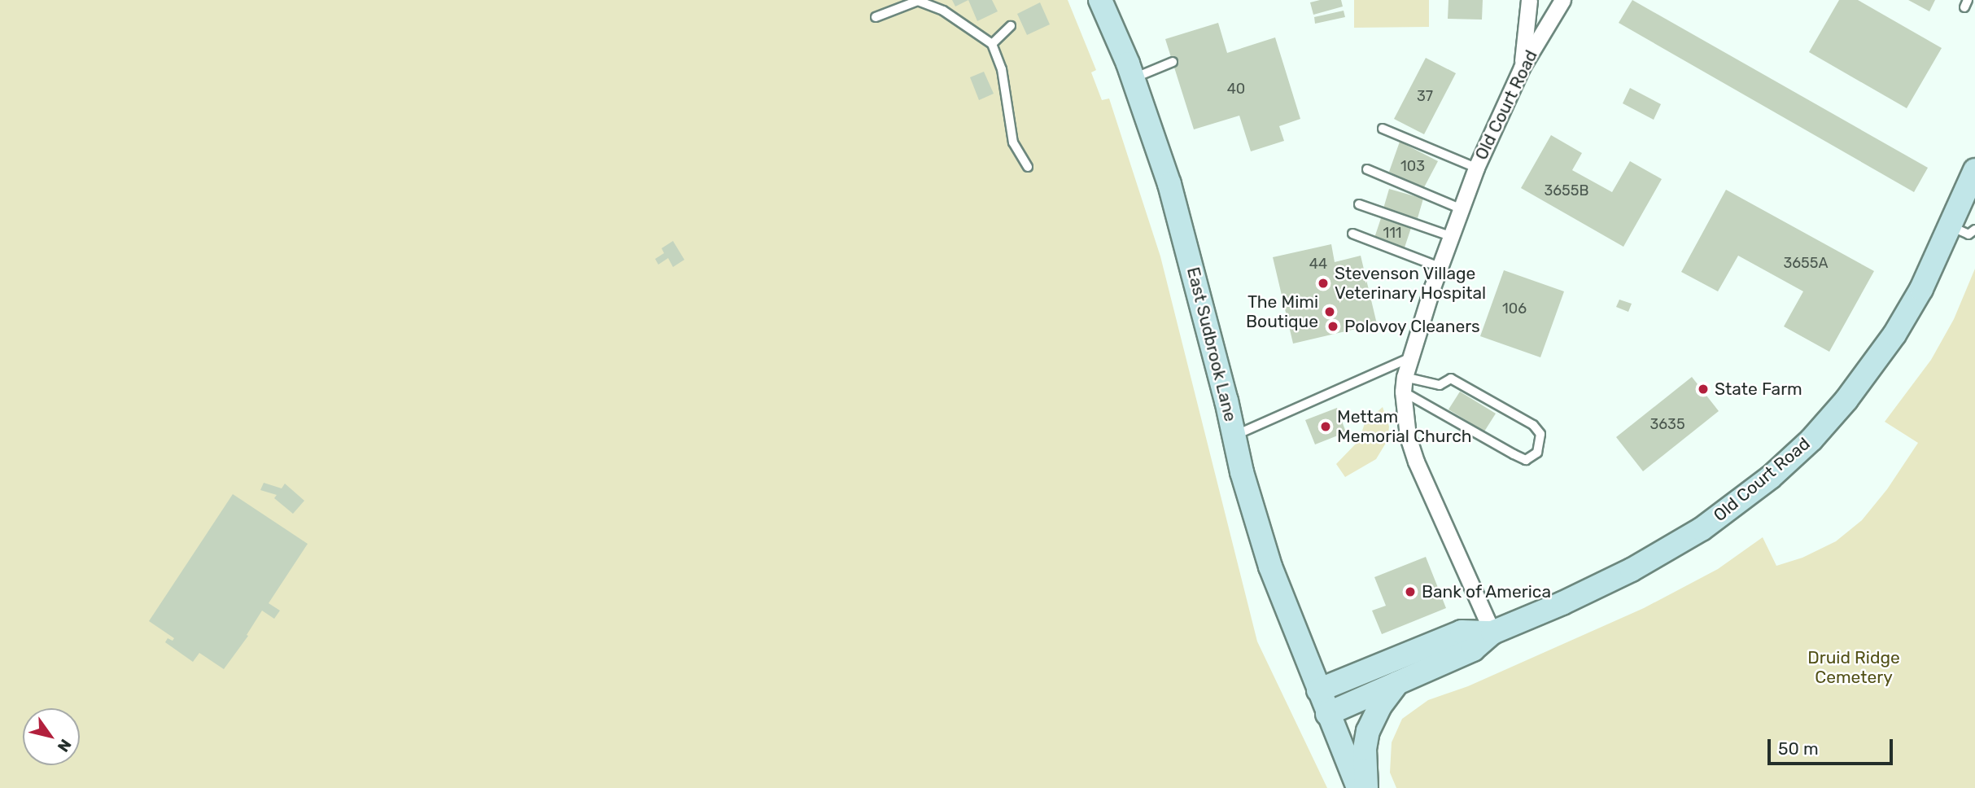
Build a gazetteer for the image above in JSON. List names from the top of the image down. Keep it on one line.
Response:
{"streets":{"main road":["Old Court Road","East Sudbrook Lane"]},"crossings":[["Old Court Road","East Sudbrook Lane"]],"parks":["Druid Ridge Cemetery"],"places":["Stevenson Village Veterinary Hospital","The Mimi Boutique","Polovoy Cleaners","State Farm","Mettam Memorial Church","Bank of America"],"house_numbers":["40","37","103","3655B","111","3655A","44","106","3635"],"scale_bar":"50 m","north":"bottom right"}
